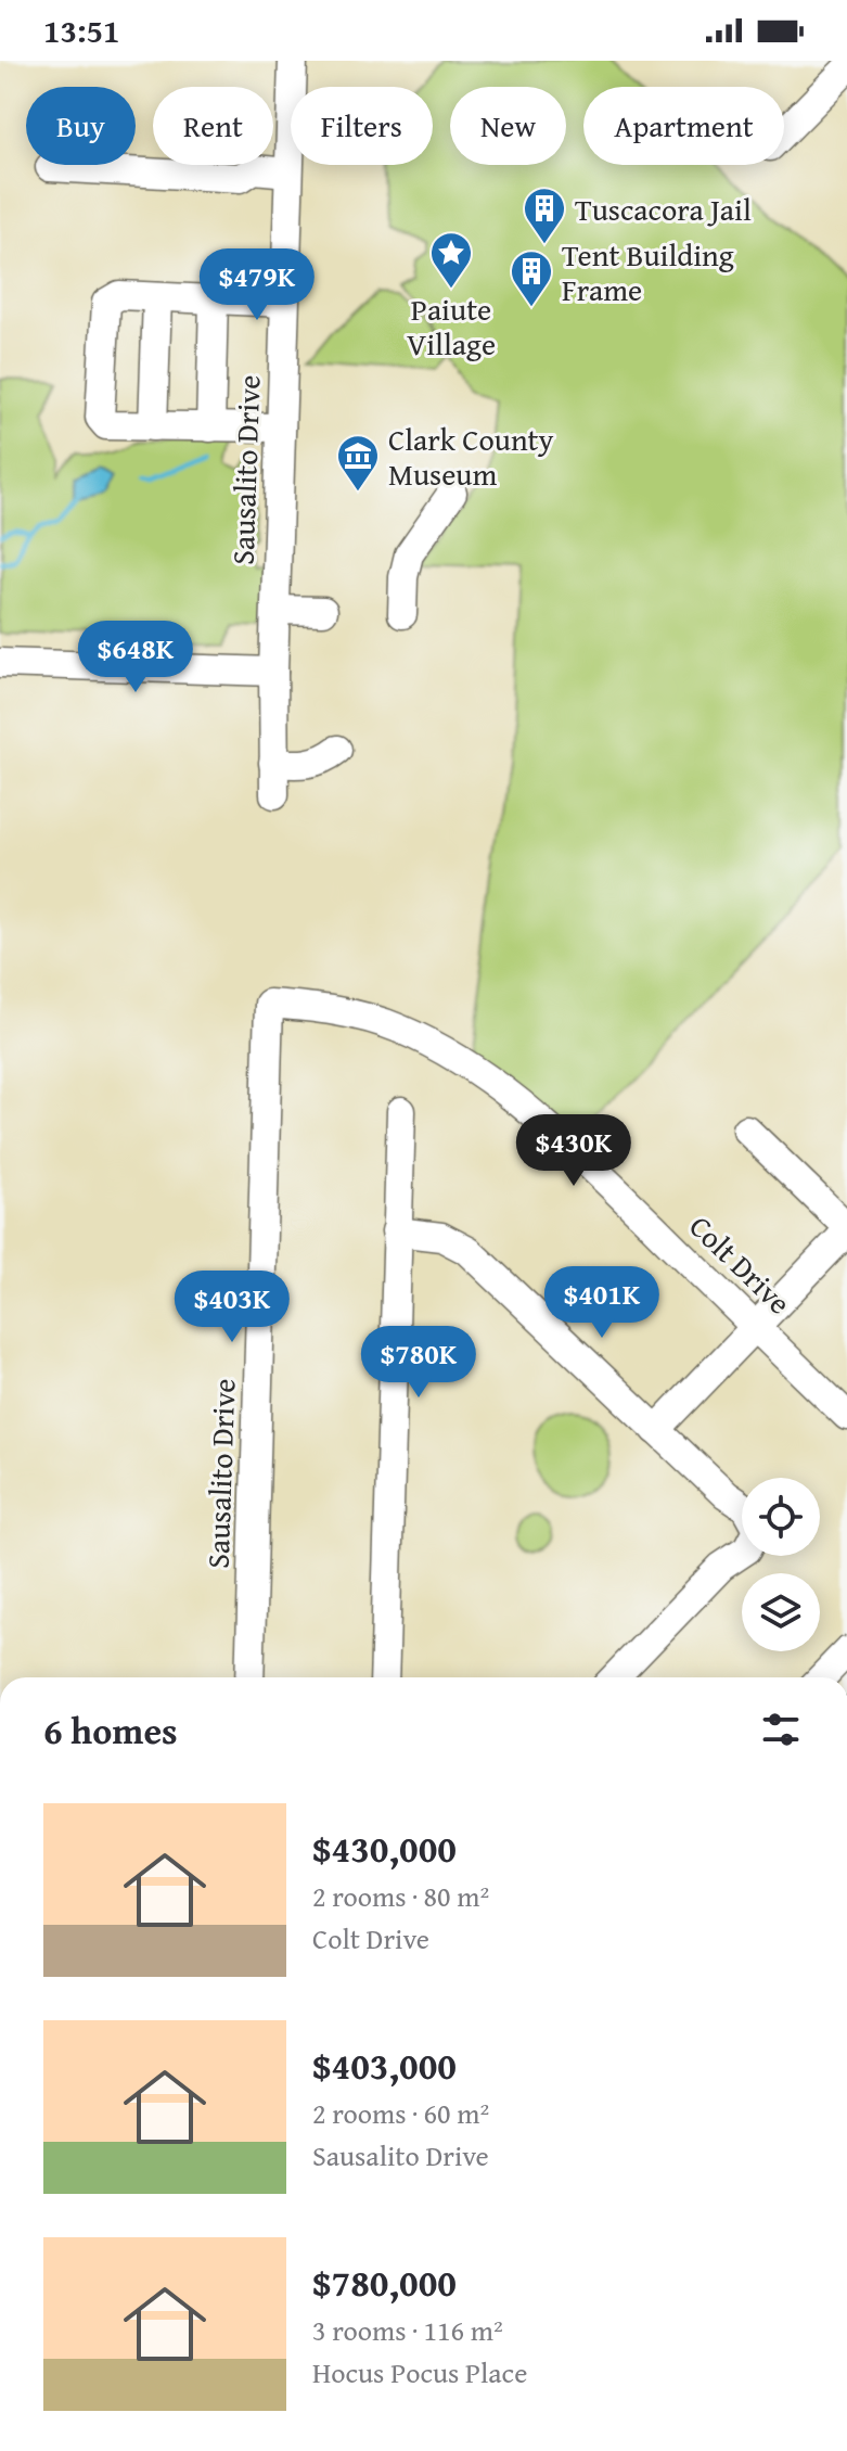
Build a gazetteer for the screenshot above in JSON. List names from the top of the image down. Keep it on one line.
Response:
{"streets":{"street":["Sausalito Drive","Colt Drive"]},"crossings":[["Sausalito Drive","Colt Drive"]],"places":{"building":["Tuscacora Jail","Tent Building Frame"],"place":["Paiute Village"],"museum":["Clark County Museum"]},"page":{"status":"13:51","chip":["Buy","Rent","Filters","New","Apartment"],"price":["$479K","$648K","$430K","$401K","$403K","$780K"],"heading":"6 homes","list":[{"name":"$430,000","note":"2 rooms · 80 m² · Colt Drive"},{"name":"$403,000","note":"2 rooms · 60 m² · Sausalito Drive"},{"name":"$780,000","note":"3 rooms · 116 m² · Hocus Pocus Place"}]}}
